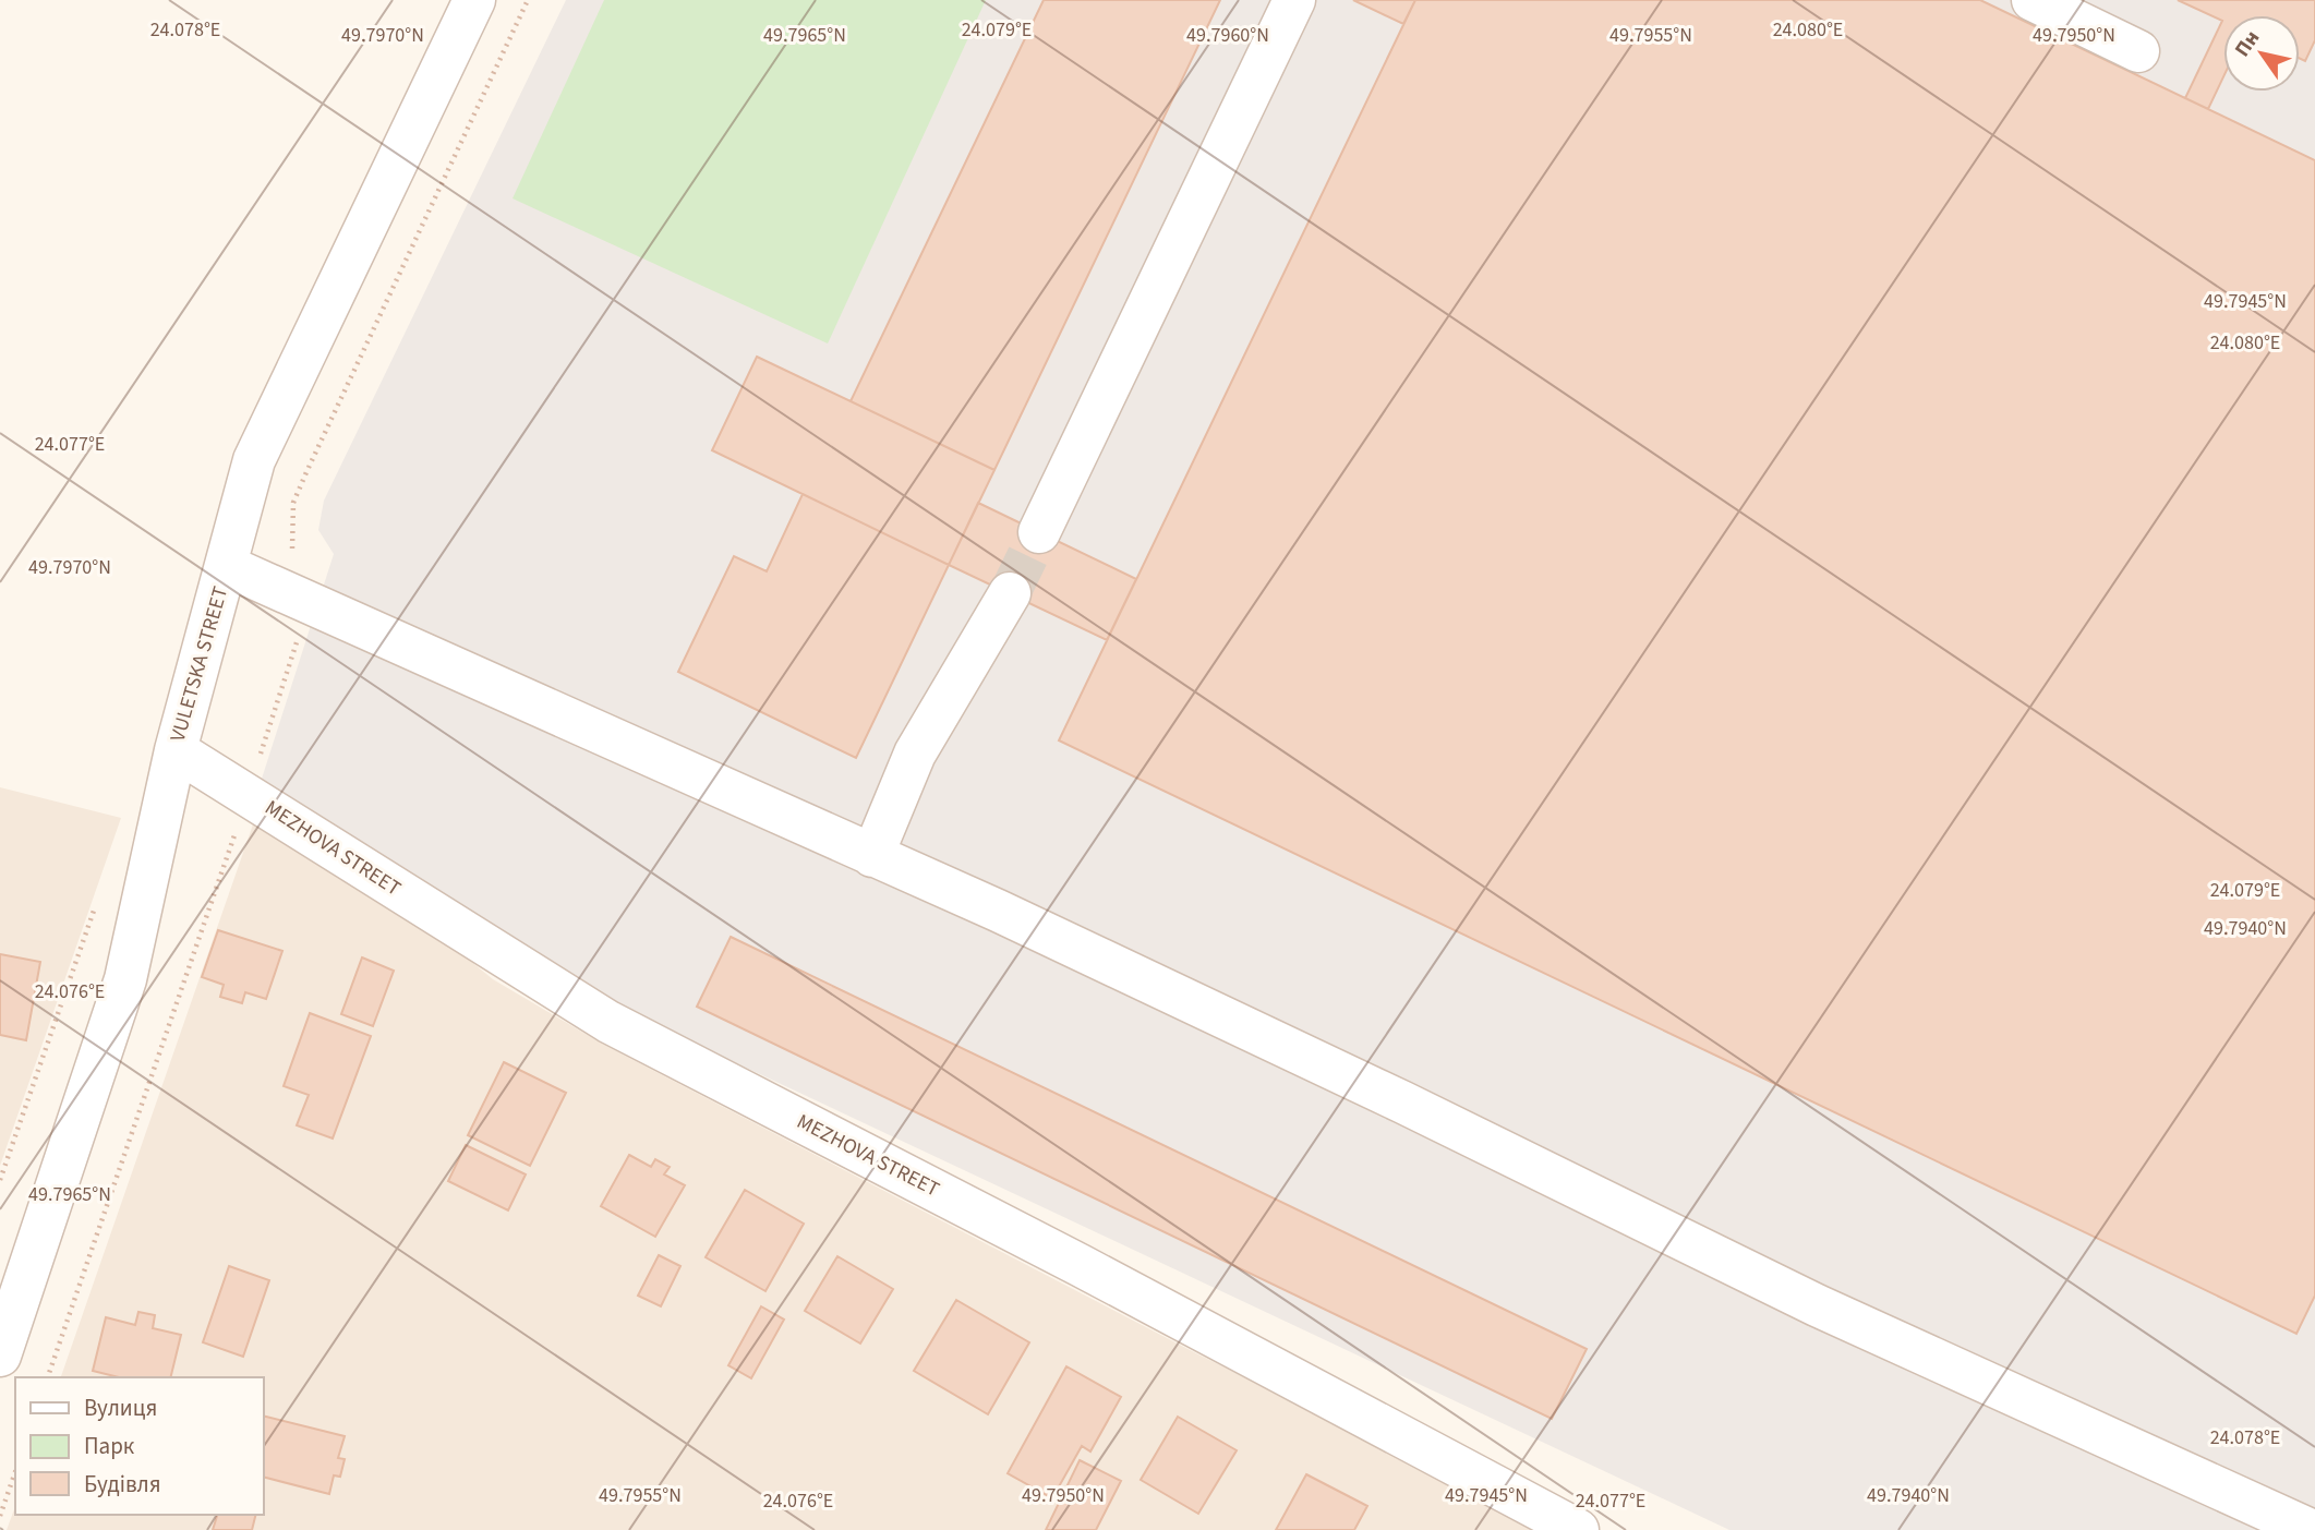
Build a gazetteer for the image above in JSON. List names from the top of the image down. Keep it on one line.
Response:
{"streets":{"street":["VULETSKA STREET","MEZHOVA STREET"]},"crossings":[["VULETSKA STREET","MEZHOVA STREET"]],"legend":["Вулиця","Парк","Будівля"],"north":"top left","coordinates":["24.078°E","24.079°E","24.080°E","49.7970°N","49.7965°N","49.7960°N","49.7955°N","49.7950°N","49.7945°N","24.077°E","49.7940°N","24.076°E"]}
